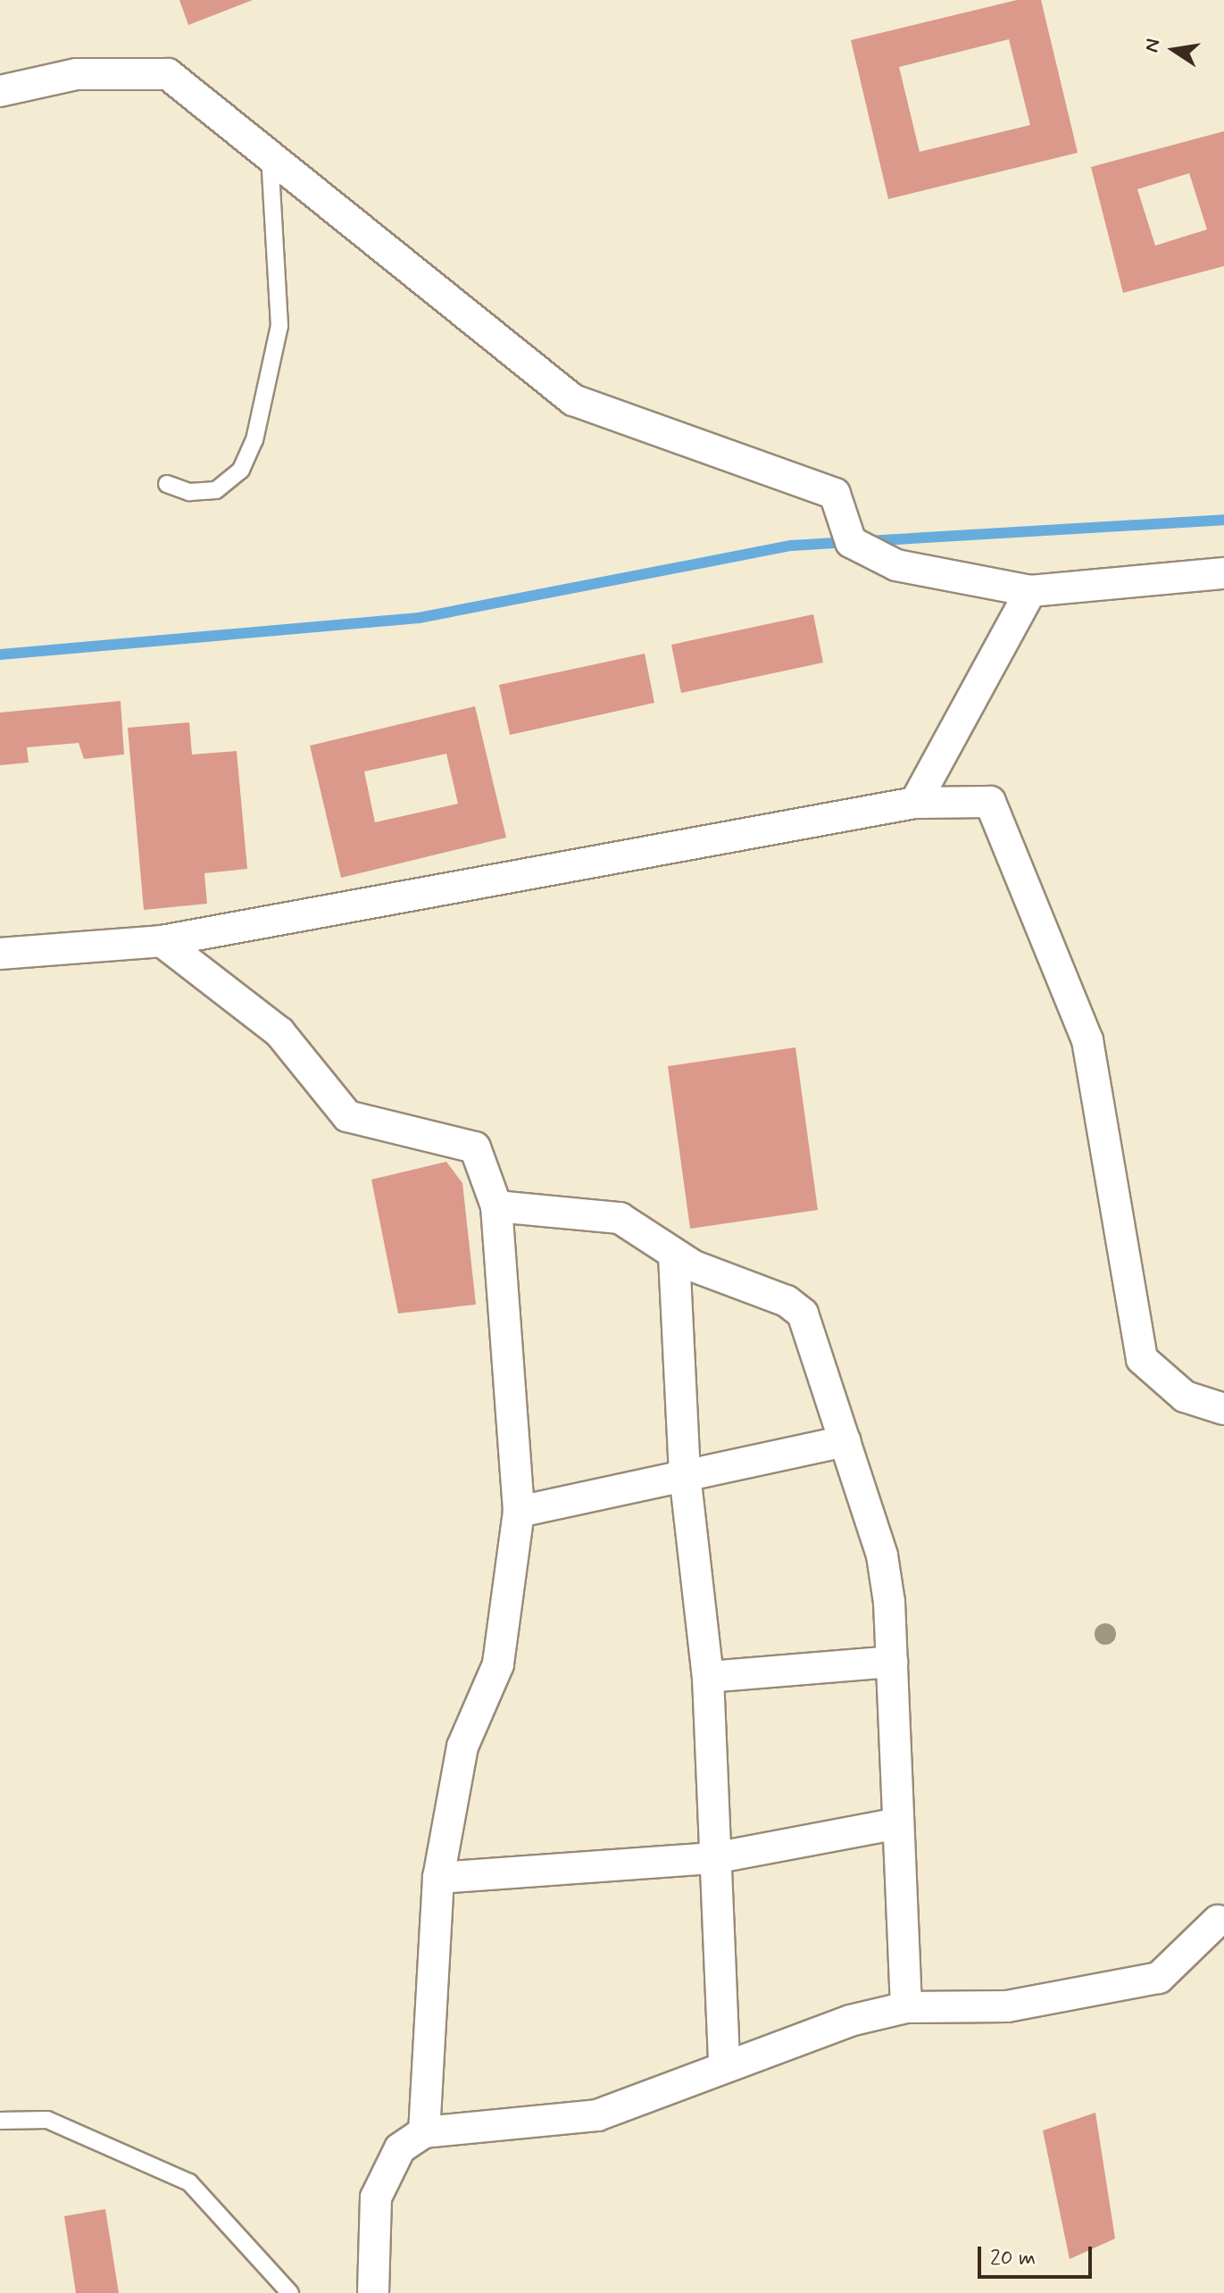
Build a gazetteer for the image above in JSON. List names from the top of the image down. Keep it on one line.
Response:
{"scale_bar":"20 m","north":"left"}
